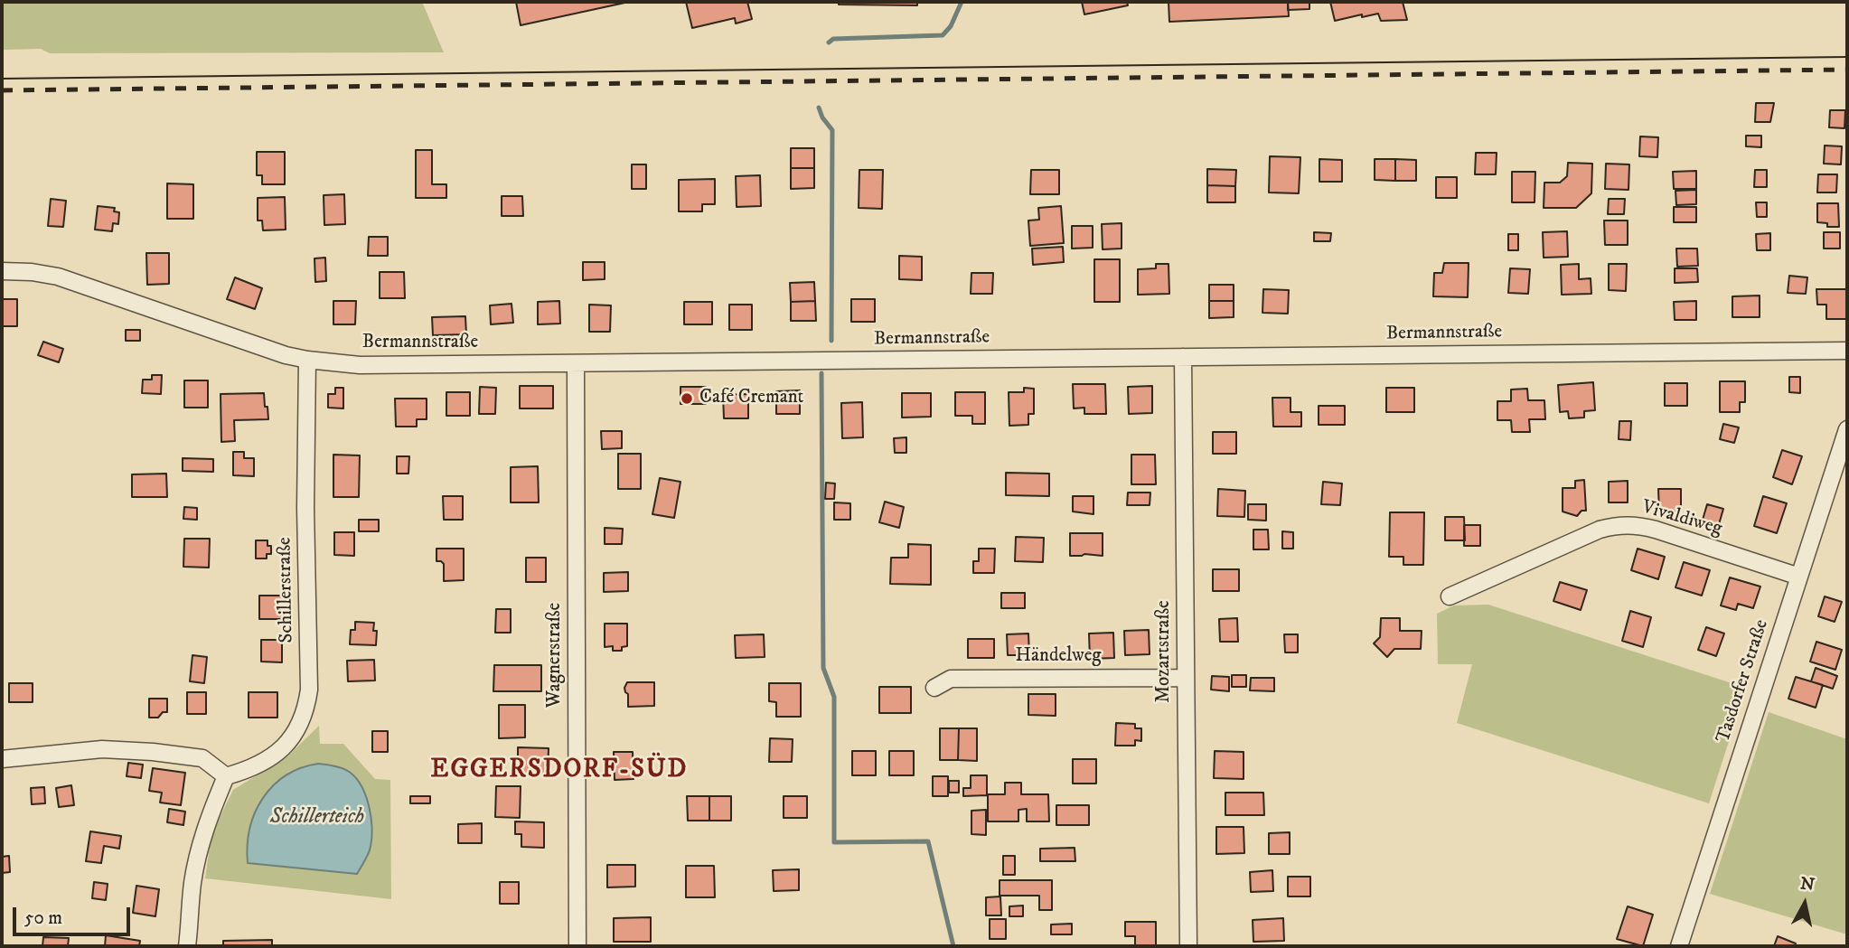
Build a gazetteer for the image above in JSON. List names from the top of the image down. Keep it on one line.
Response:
{"streets":{"street":["Bermannstraße","Vivaldiweg","Schillerstraße","Mozartstraße","Wagnerstraße","Händelweg","Tasdorfer Straße"]},"crossings":[["Bermannstraße","Schillerstraße"],["Bermannstraße","Mozartstraße"],["Bermannstraße","Wagnerstraße"],["Vivaldiweg","Tasdorfer Straße"],["Mozartstraße","Händelweg"]],"districts":["EGGERSDORF-SÜD"],"water":["Schillerteich"],"places":["Café Cremant"],"scale_bar":"50 m","north":"top"}
